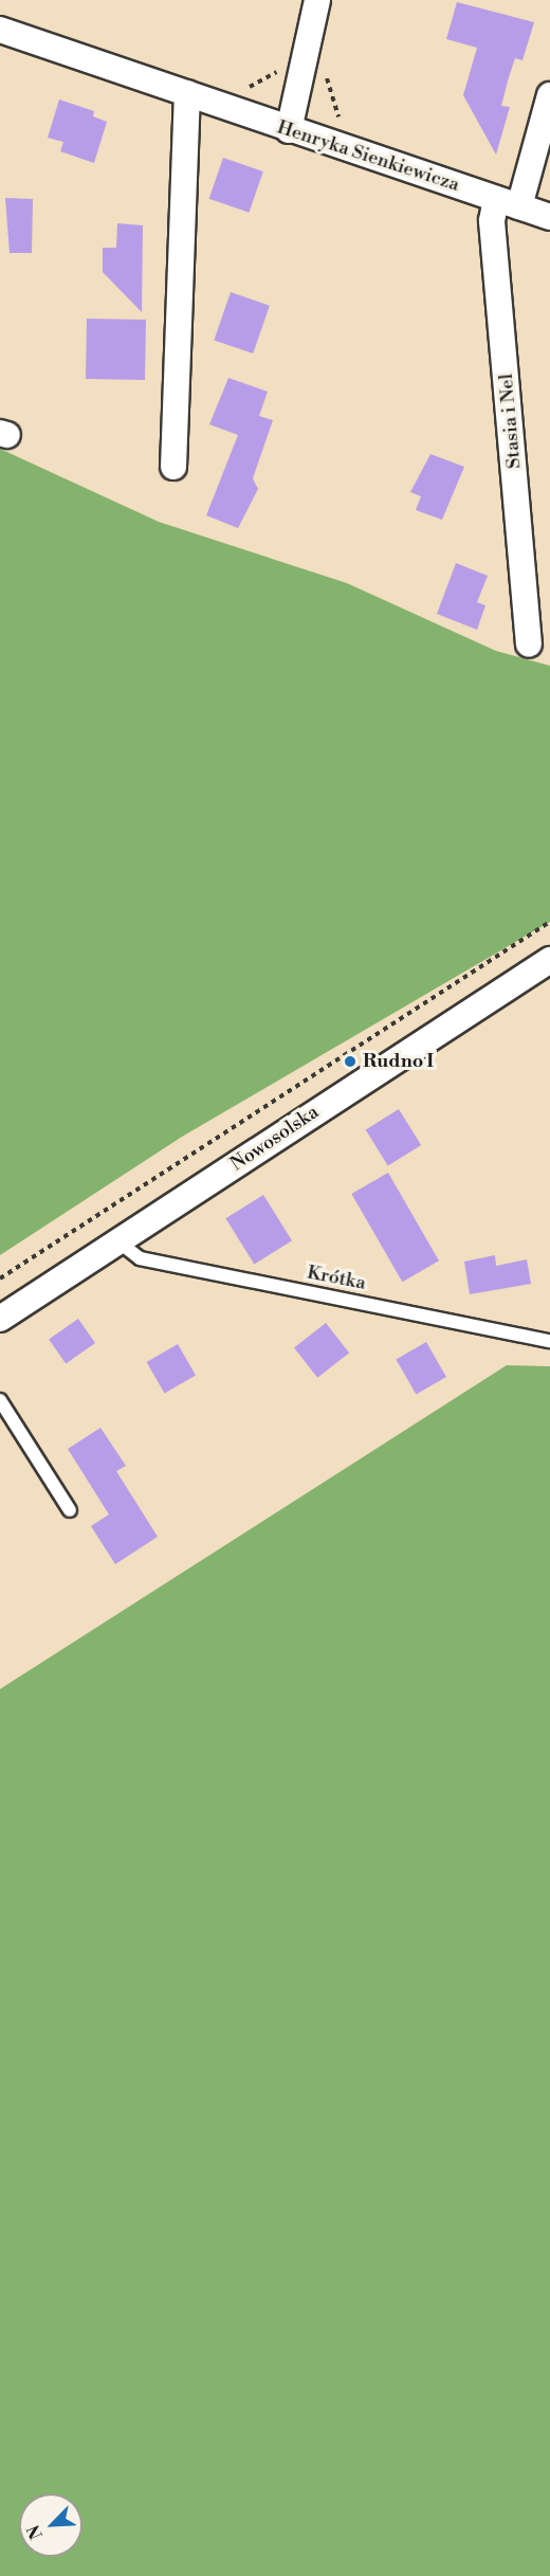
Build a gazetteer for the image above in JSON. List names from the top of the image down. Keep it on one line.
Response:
{"streets":{"street":["Henryka Sienkiewicza","Stasia i Nel","Nowosolska"],"lane":["Krótka"]},"crossings":[["Henryka Sienkiewicza","Stasia i Nel"],["Nowosolska","Krótka"]],"places":["Rudno I"],"north":"bottom left"}
